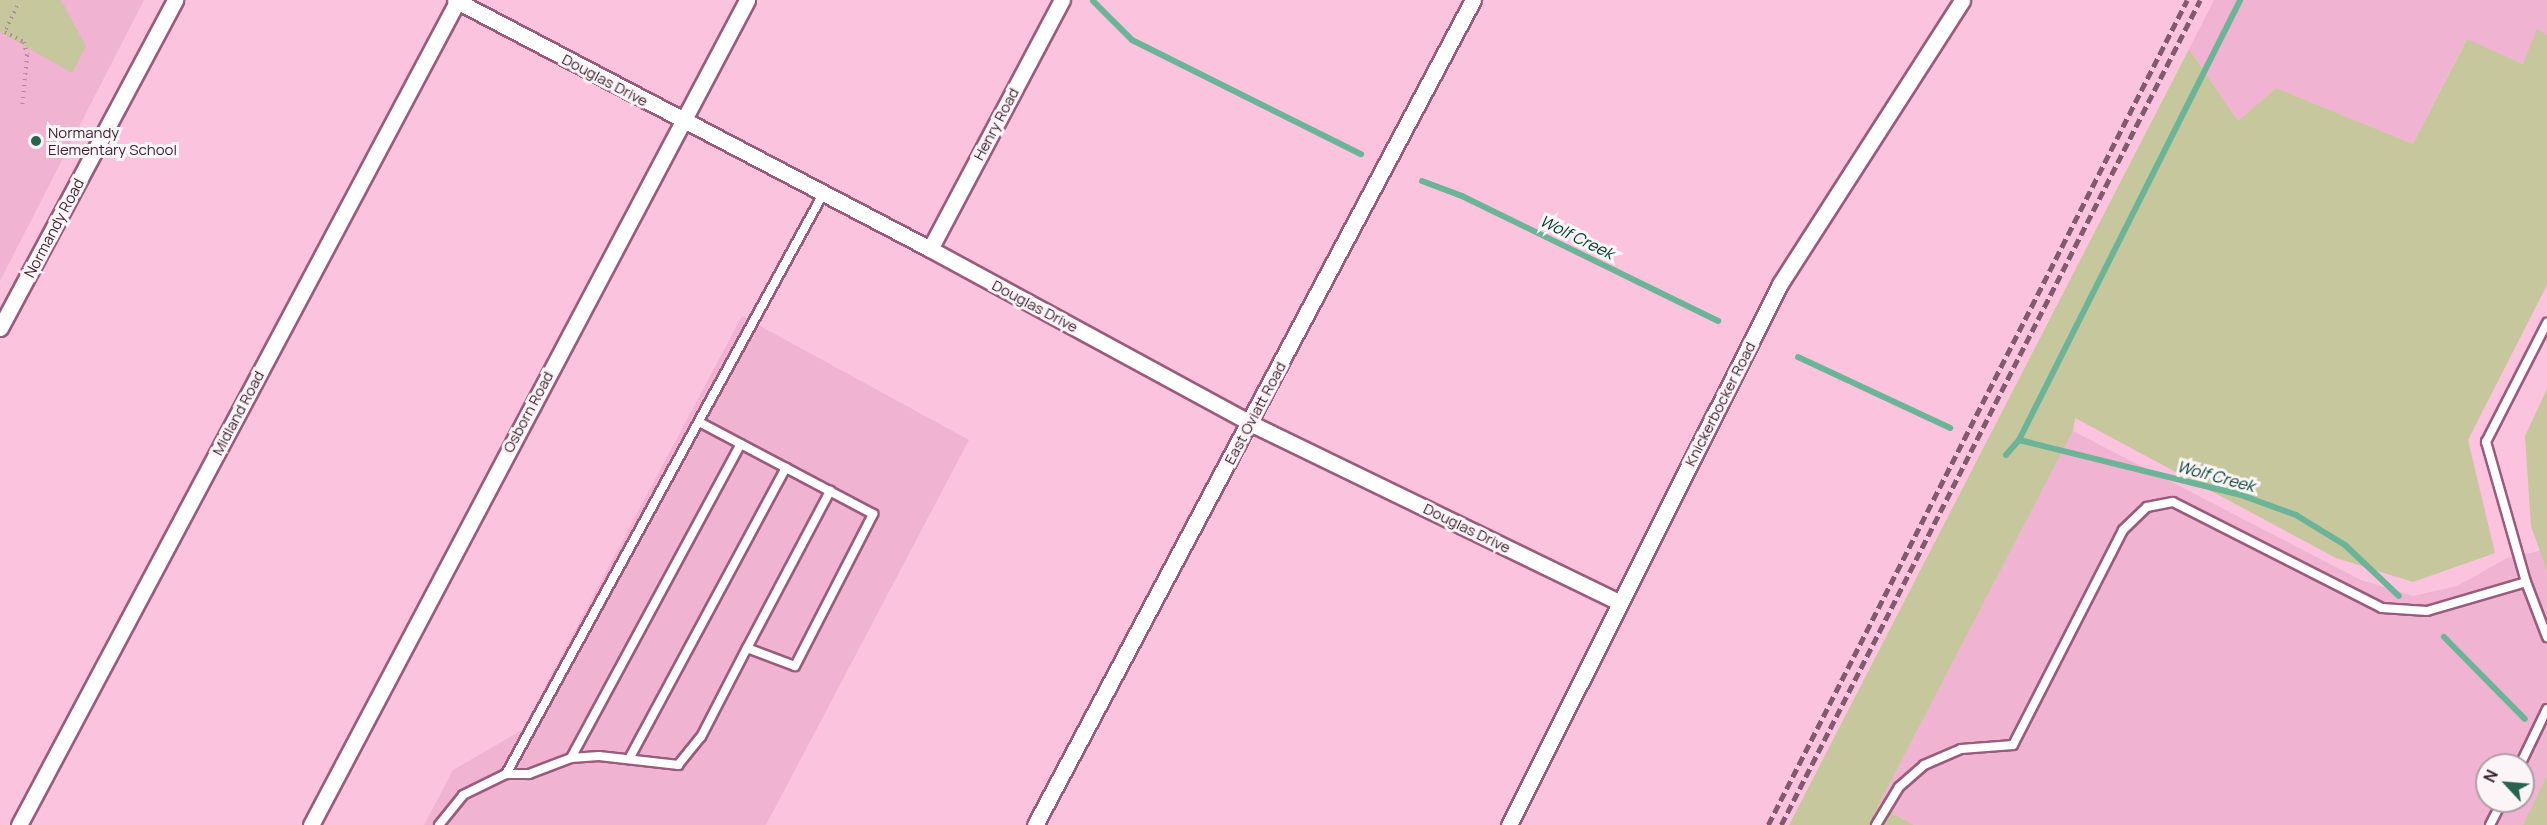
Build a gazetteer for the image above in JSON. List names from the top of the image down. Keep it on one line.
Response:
{"streets":{"street":["Douglas Drive","Henry Road","Normandy Road","Knickerbocker Road","Osborn Road","Midland Road","East Oviatt Road"]},"crossings":[["Douglas Drive","Henry Road"],["Douglas Drive","Knickerbocker Road"],["Douglas Drive","Osborn Road"],["Douglas Drive","Midland Road"],["Douglas Drive","East Oviatt Road"]],"water":["Wolf Creek"],"places":["Normandy Elementary School"],"north":"top left"}
